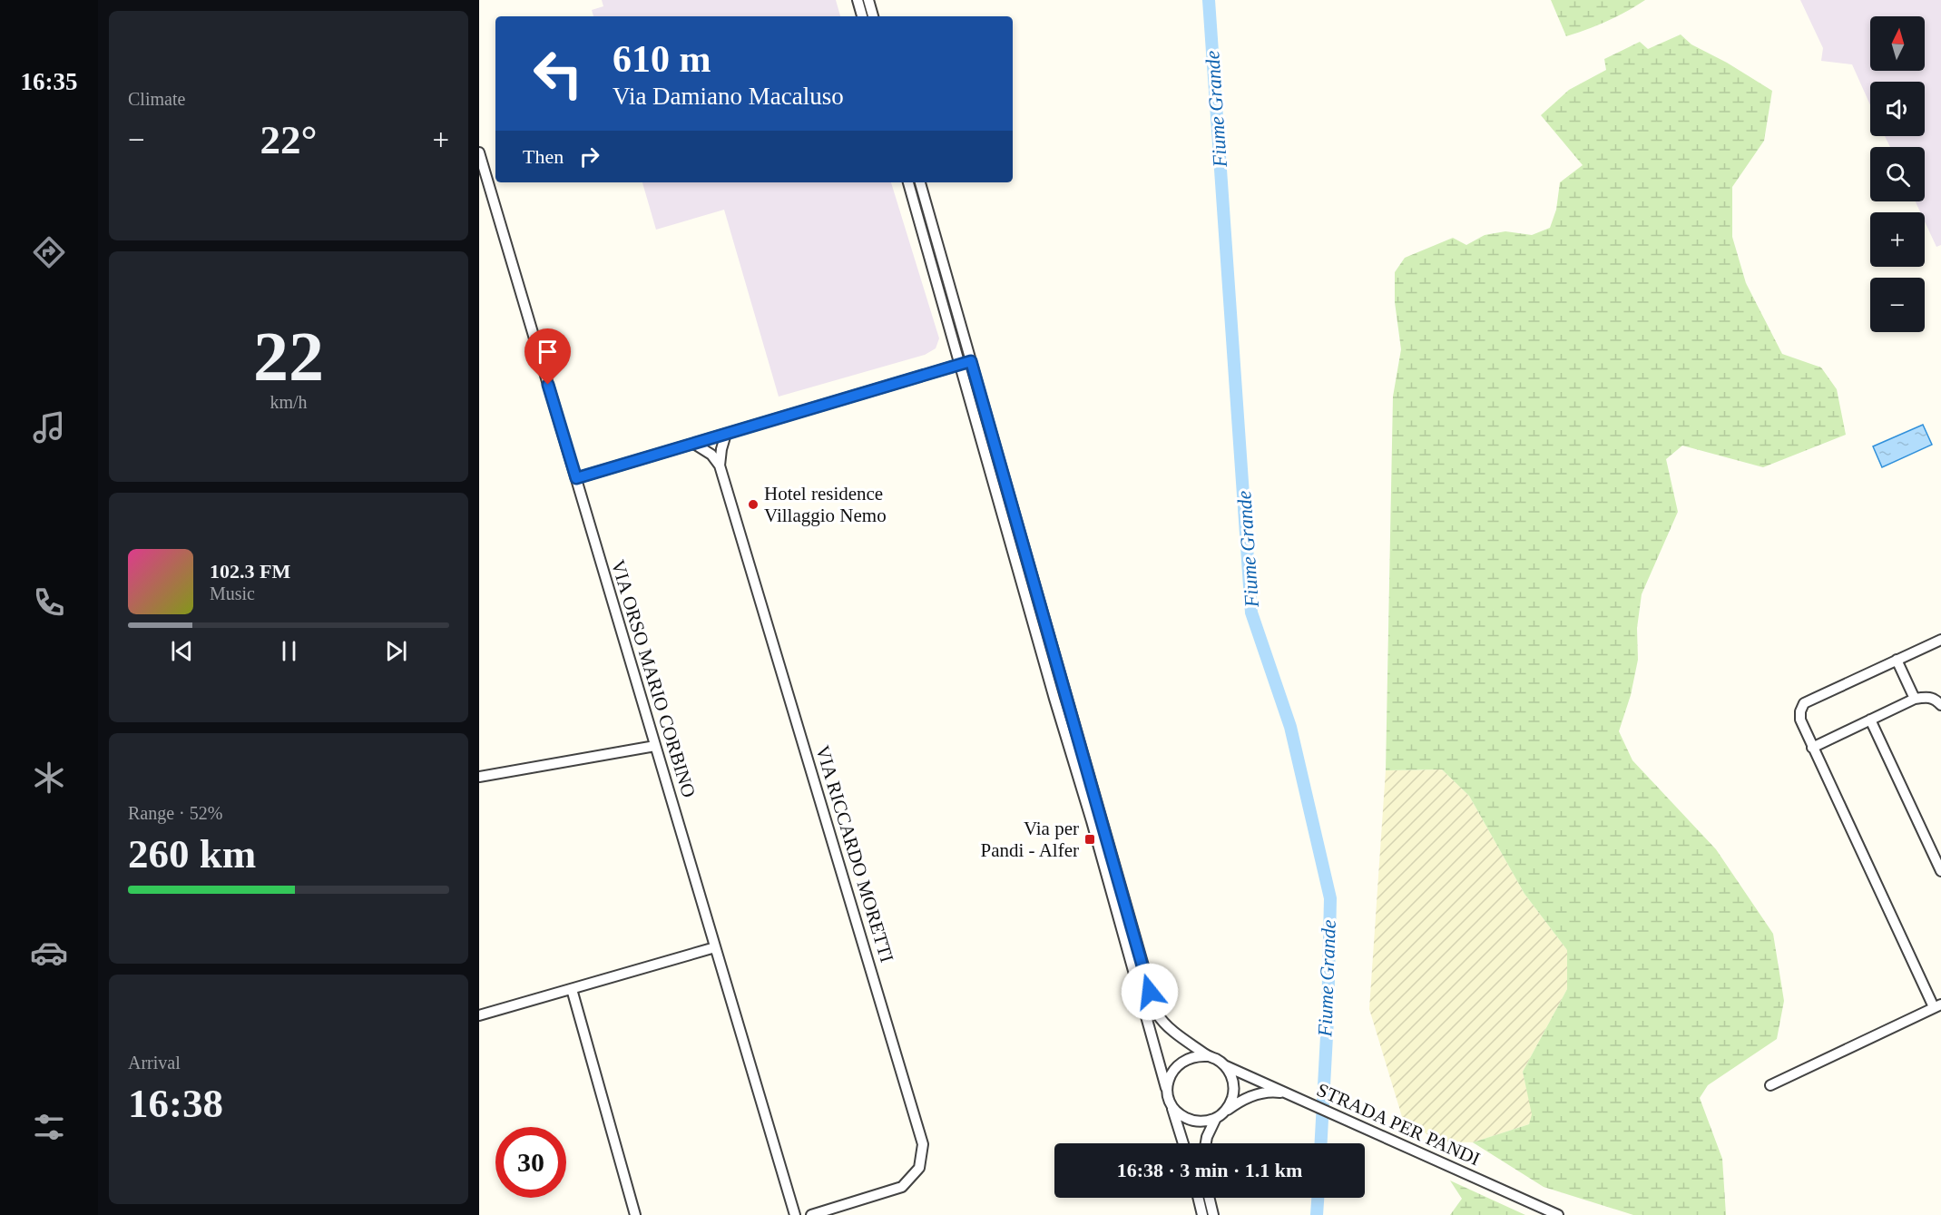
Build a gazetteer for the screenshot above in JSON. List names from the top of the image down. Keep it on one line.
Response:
{"streets":{"street":["VIA ORSO MARIO CORBINO","VIA RICCARDO MORETTI","STRADA PER PANDI"]},"water":["Fiume Grande"],"places":{"other":["Hotel residence Villaggio Nemo"],"transit":["Via per Pandi - Alfer"]},"north":"top","page":{"tabs":"16:35","tile":["Climate",["22","km/h"],["Range · 52%","260 km"],["Arrival","16:38"]],"map_buttons":["+","−"],"turn":["610 m","Via Damiano Macaluso"],"heat":["−","22°","+"],"then":"Then","song":["102.3 FM","Music"],"limit":"30","trip":"16:38 · 3 min · 1.1 km"}}
